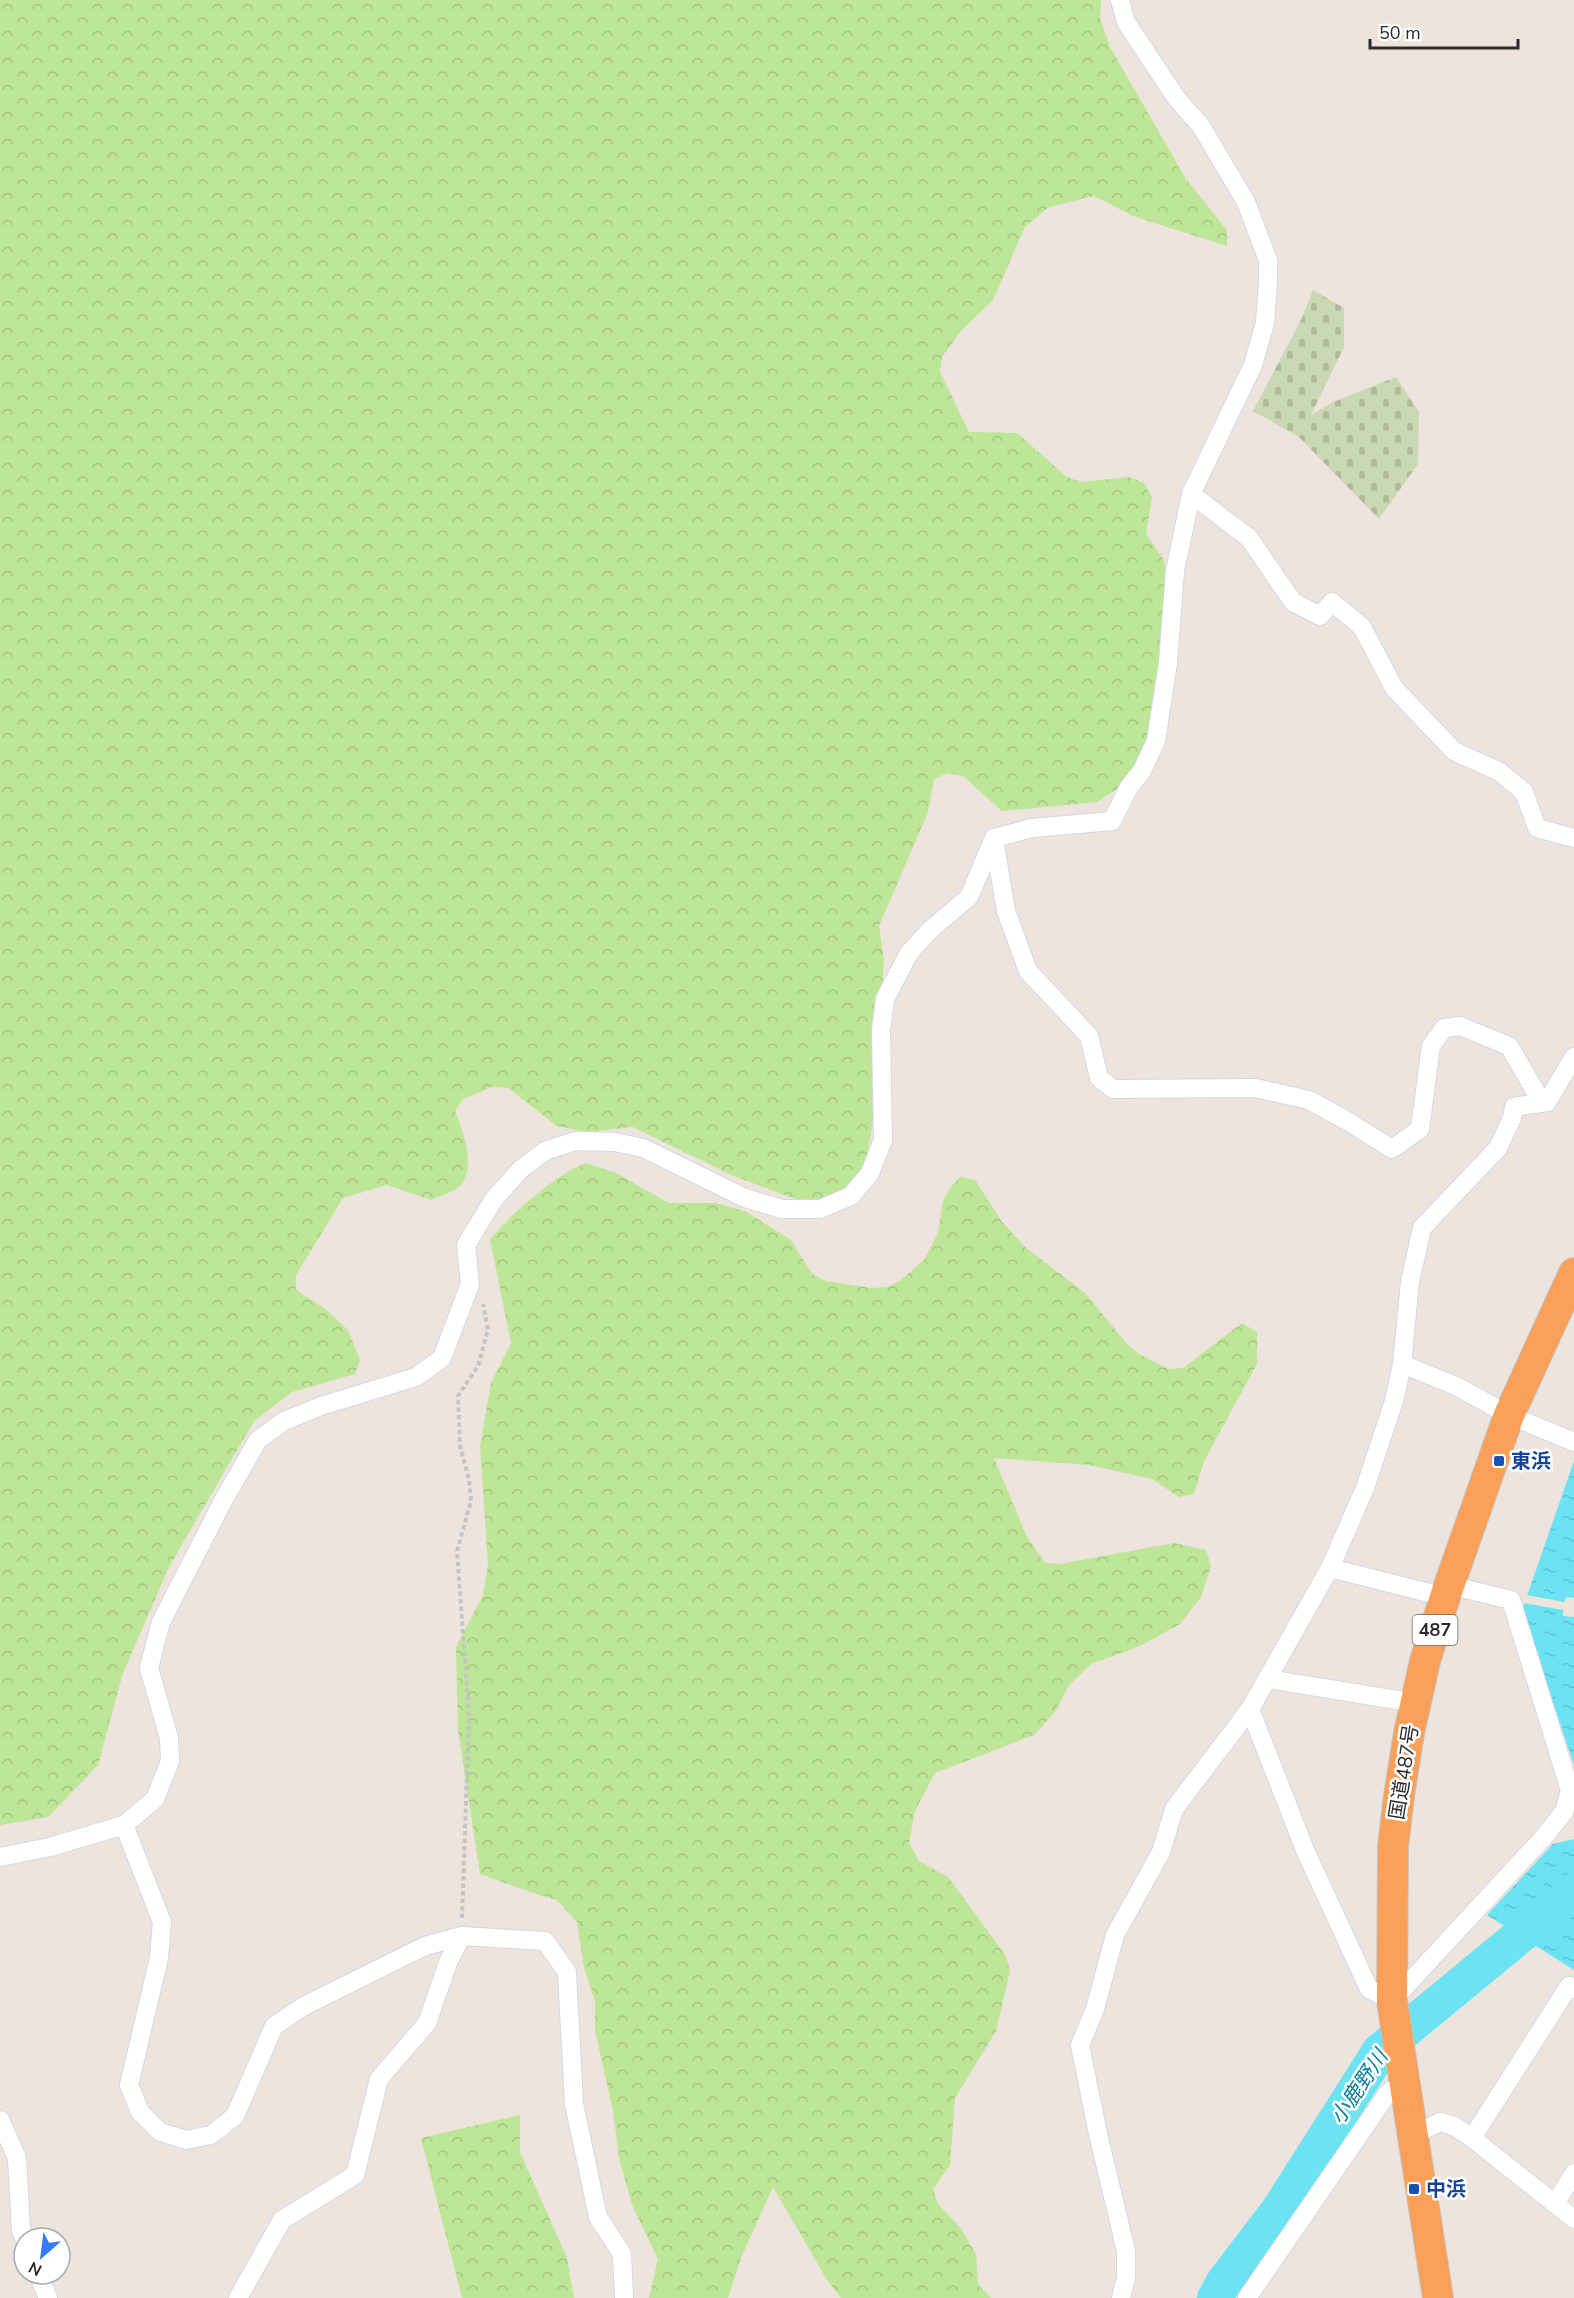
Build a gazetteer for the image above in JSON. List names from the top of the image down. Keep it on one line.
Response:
{"streets":{"highway":["487","国道487号"]},"water":["小鹿野川"],"places":{"transit":["東浜","中浜"]},"scale_bar":"50 m","north":"bottom left"}
